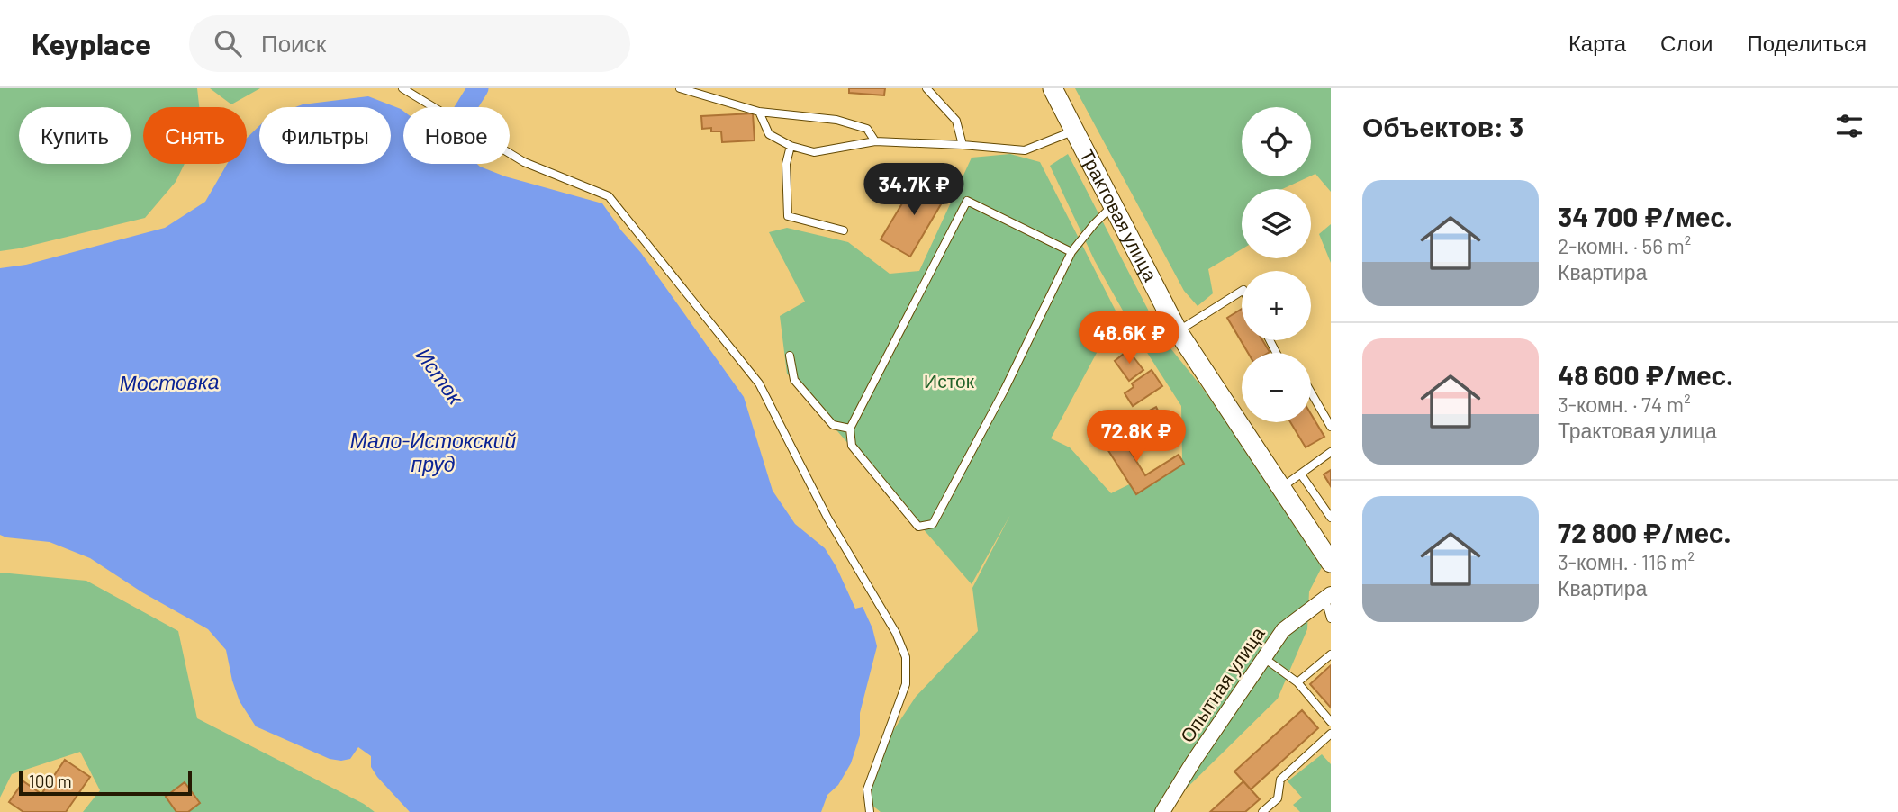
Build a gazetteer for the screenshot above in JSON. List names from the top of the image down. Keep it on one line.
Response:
{"streets":{"main road":["Трактовая улица"],"street":["Опытная улица"]},"water":["Исток","Мостовка","Мало-Истокский пруд"],"parks":["Исток"],"scale_bar":"100 m","page":{"header":"Keyplace","search":"Поиск","nav":["Карта","Слои","Поделиться"],"heading":"Объектов: 3","map_buttons":["+","−"],"chip":["Купить","Снять","Фильтры","Новое"],"price":["34.7K ₽","48.6K ₽","72.8K ₽"],"list":[{"name":"34 700 ₽/мес.","note":"2-комн. · 56 m² · Квартира"},{"name":"48 600 ₽/мес.","note":"3-комн. · 74 m² · Трактовая улица"},{"name":"72 800 ₽/мес.","note":"3-комн. · 116 m² · Квартира"}],"scale":"100 m"}}
